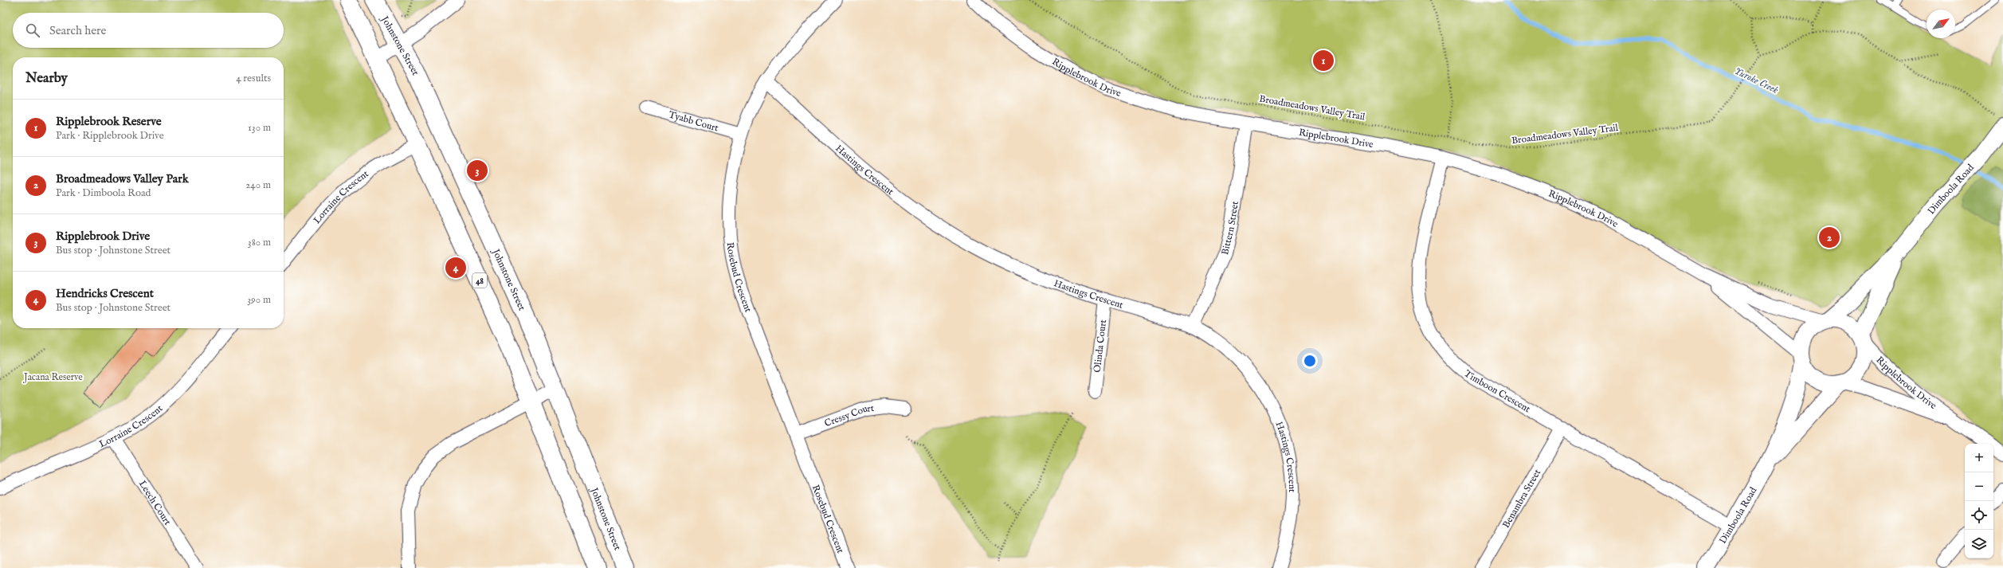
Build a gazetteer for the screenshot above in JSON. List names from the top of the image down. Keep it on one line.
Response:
{"streets":{"main road":["Johnstone Street","48"],"street":["Ripplebrook Drive","Tyabb Court","Hastings Crescent","Dimboola Road","Lorraine Crescent","Bittern Street","Rosebud Crescent","Olinda Court","Timboon Crescent","Cressy Court","Benambra Street","Leech Court"],"path":["Broadmeadows Valley Trail"]},"crossings":[["Ripplebrook Drive","Dimboola Road"],["Ripplebrook Drive","Bittern Street"],["Ripplebrook Drive","Timboon Crescent"],["Tyabb Court","Rosebud Crescent"],["Hastings Crescent","Bittern Street"],["Hastings Crescent","Rosebud Crescent"],["Hastings Crescent","Olinda Court"],["Dimboola Road","Timboon Crescent"],["Lorraine Crescent","48"],["Lorraine Crescent","Leech Court"],["Rosebud Crescent","Cressy Court"],["Timboon Crescent","Benambra Street"]],"water":["Yuroke Creek"],"parks":["Jacana Reserve"],"north":"top right","page":{"search":"Search here","pins":["1","3","2","4"],"heading":["Nearby","4 results"],"list":[{"mark":"1","name":"Ripplebrook Reserve","note":"Park · Ripplebrook Drive","value":"130 m"},{"mark":"2","name":"Broadmeadows Valley Park","note":"Park · Dimboola Road","value":"240 m"},{"mark":"3","name":"Ripplebrook Drive","note":"Bus stop · Johnstone Street","value":"380 m"},{"mark":"4","name":"Hendricks Crescent","note":"Bus stop · Johnstone Street","value":"390 m"}],"map_buttons":["+","−"]}}
